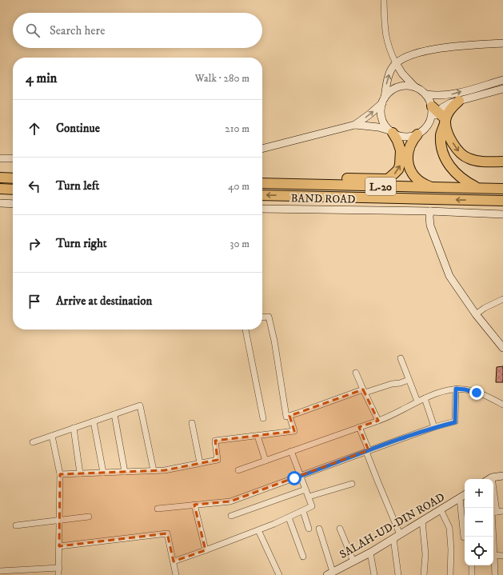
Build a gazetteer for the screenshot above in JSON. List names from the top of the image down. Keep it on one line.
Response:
{"streets":{"highway":["L-20"],"main road":["BAND ROAD","SALAH-UD-DIN ROAD"]},"page":{"search":"Search here","heading":["4 min","Walk · 280 m"],"list":[["Continue","210 m"],["Turn left","40 m"],["Turn right","30 m"],"Arrive at destination"],"map_buttons":["+","−"]}}
